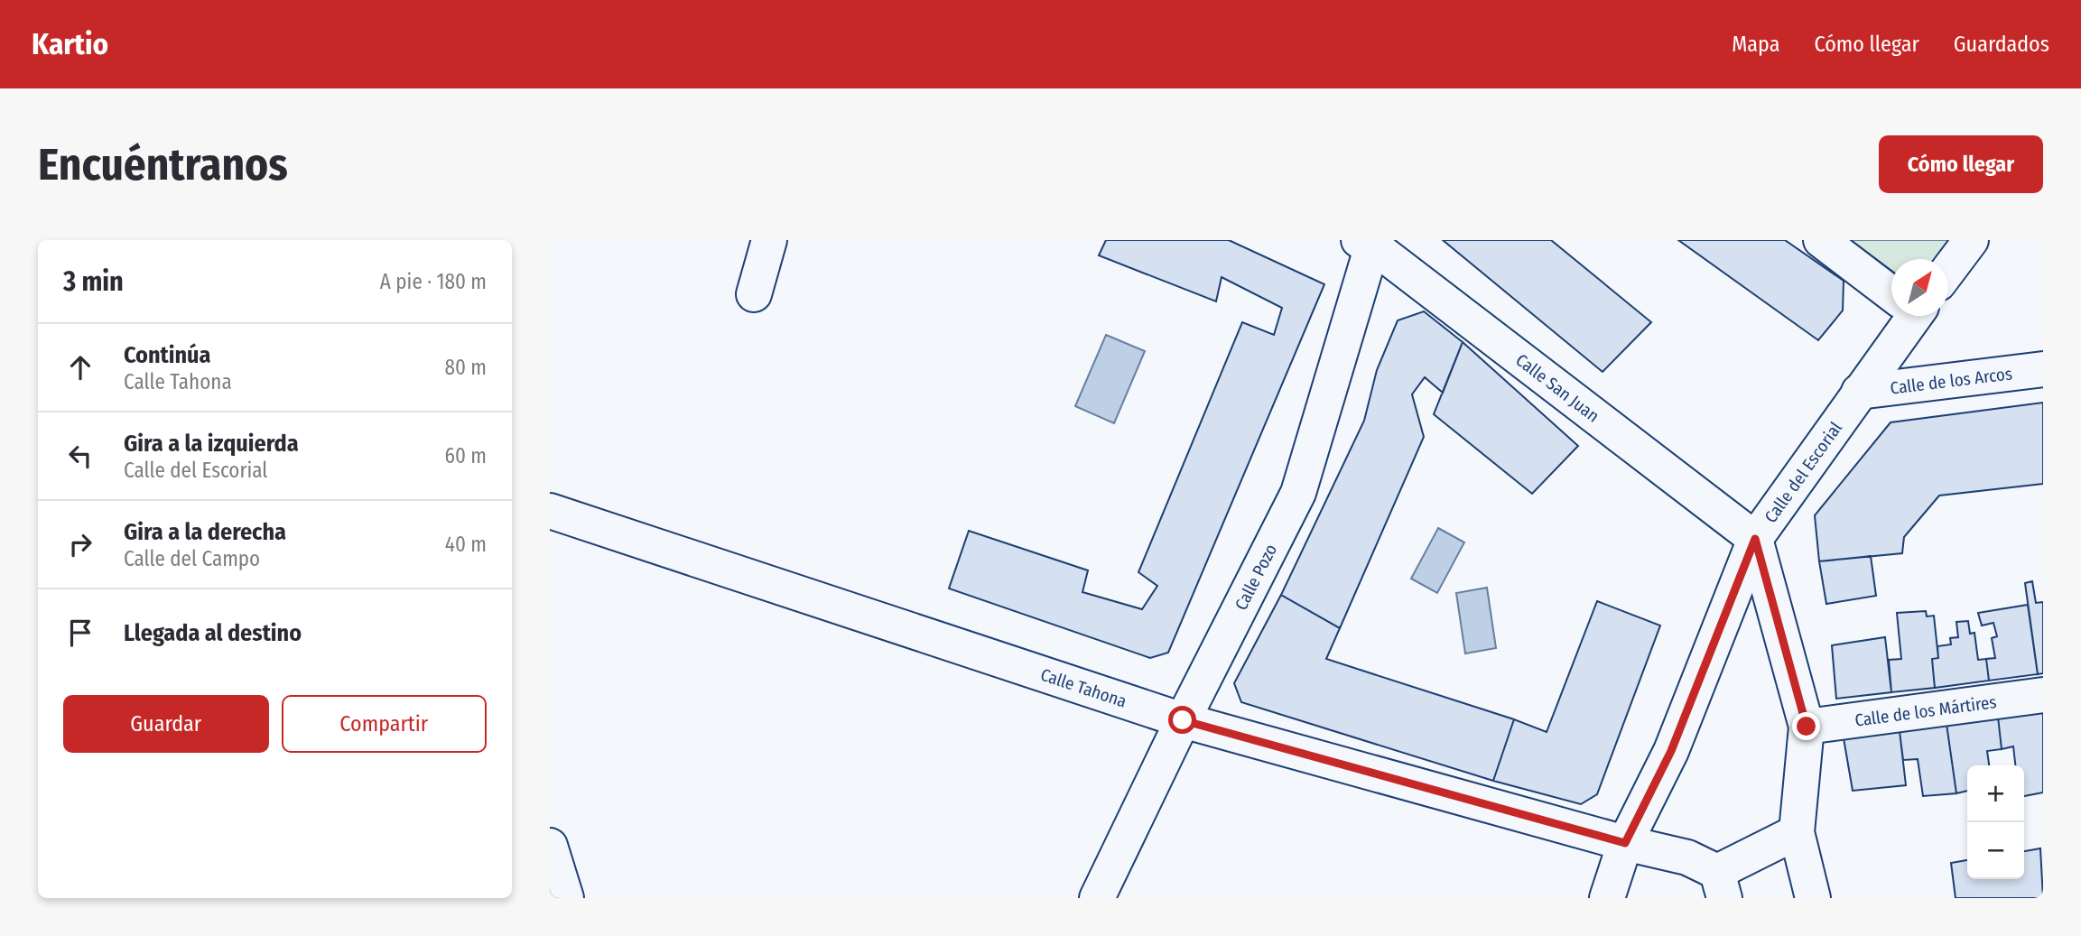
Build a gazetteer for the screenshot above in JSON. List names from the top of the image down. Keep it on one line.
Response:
{"streets":{"street":["Calle de los Arcos","Calle San Juan","Calle del Escorial","Calle Pozo","Calle Tahona","Calle de los Mártires"]},"crossings":[["Calle de los Arcos","Calle del Escorial"],["Calle San Juan","Calle del Escorial"],["Calle San Juan","Calle Pozo"],["Calle del Escorial","Calle Tahona"],["Calle Pozo","Calle Tahona"]],"north":"top right","page":{"header":"Kartio","nav":["Mapa","Cómo llegar","Guardados"],"buttons":["Cómo llegar",["Guardar","Compartir"]],"title":"Encuéntranos","heading":["3 min","A pie · 180 m"],"list":[["Continúa","Calle Tahona","80 m"],["Gira a la izquierda","Calle del Escorial","60 m"],["Gira a la derecha","Calle del Campo","40 m"],"Llegada al destino"],"map_buttons":["+","−"]}}
